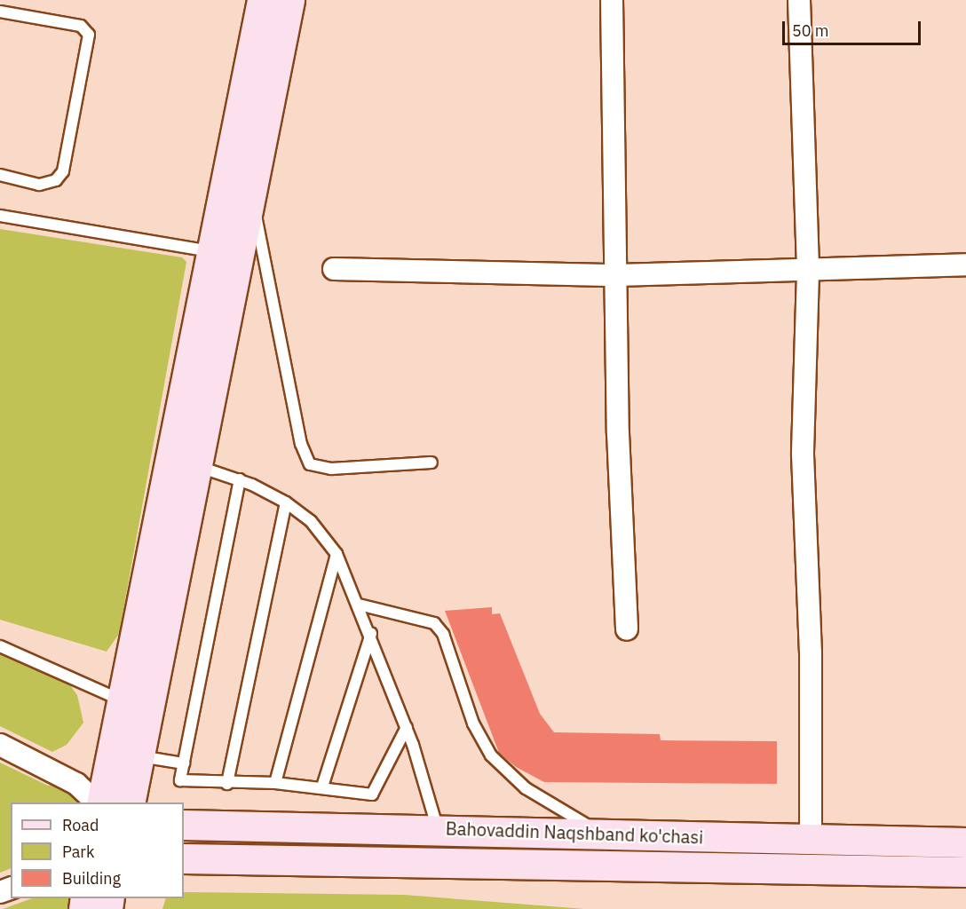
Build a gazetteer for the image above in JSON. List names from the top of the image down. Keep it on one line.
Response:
{"streets":{"main road":["Bahovaddin Naqshband ko'chasi"]},"legend":["Road","Park","Building"],"scale_bar":"50 m"}
